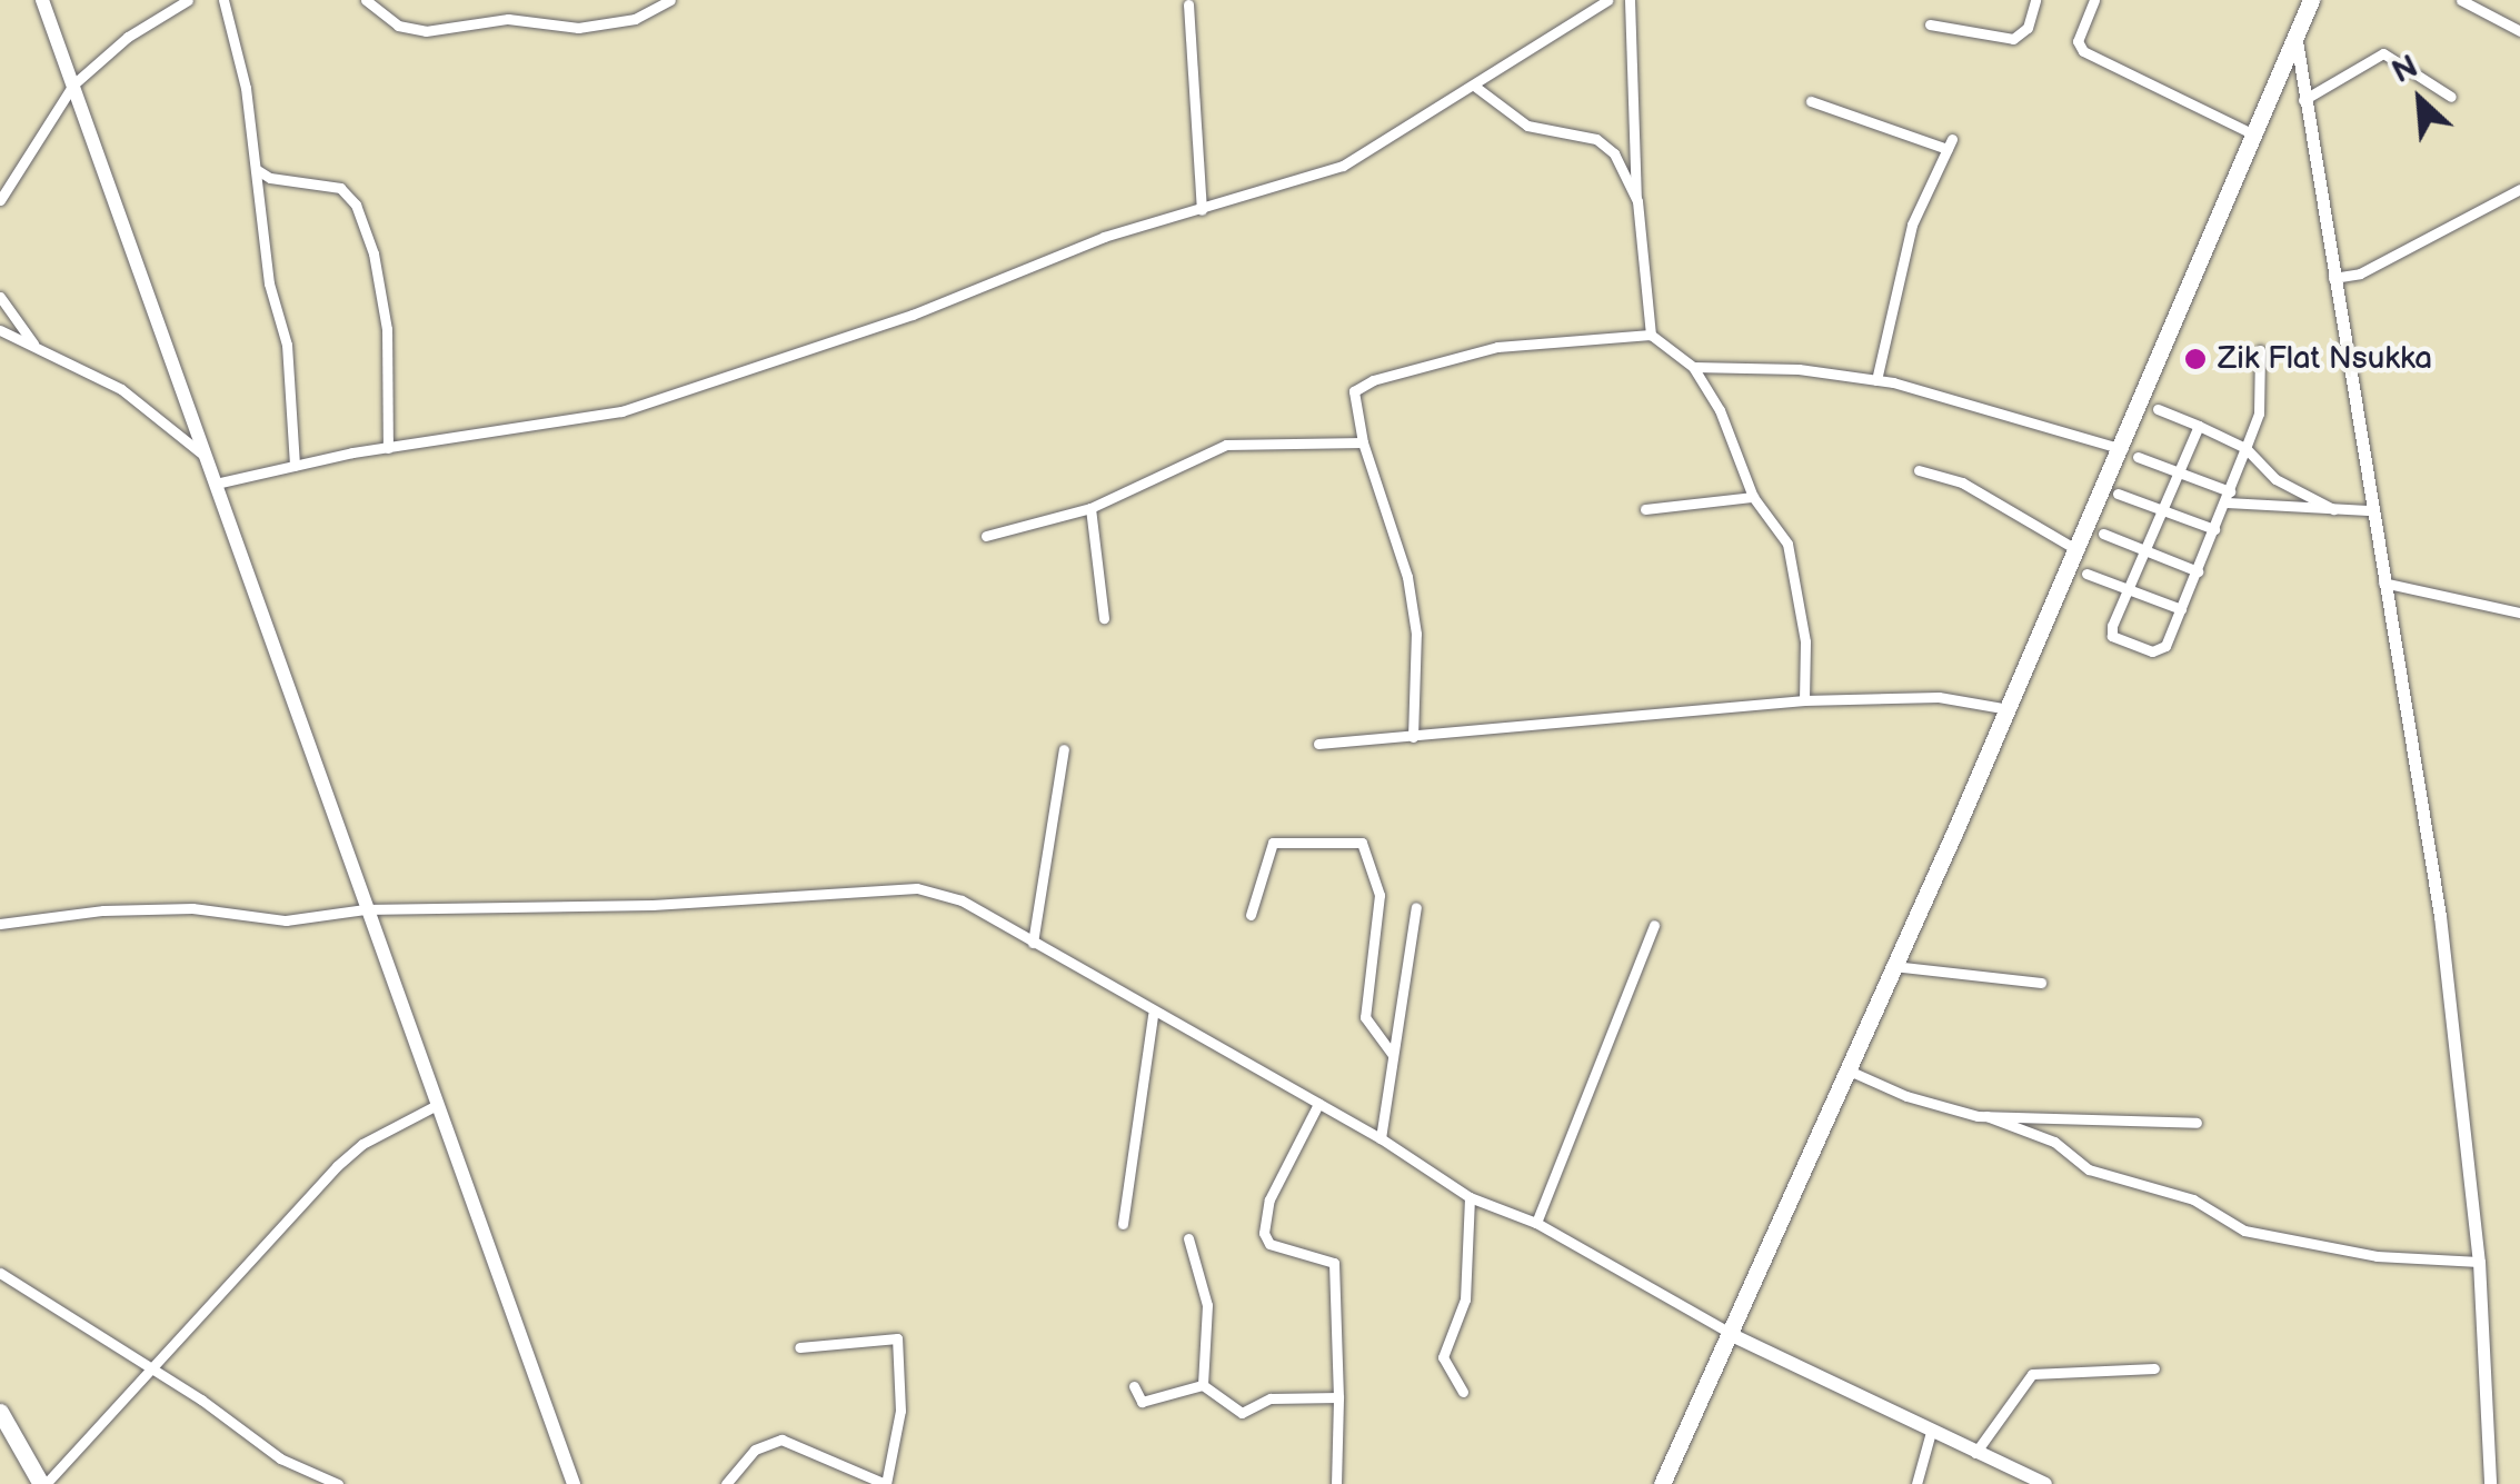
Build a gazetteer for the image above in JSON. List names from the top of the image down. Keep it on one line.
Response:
{"places":["Zik Flat Nsukka"],"north":"top left"}
